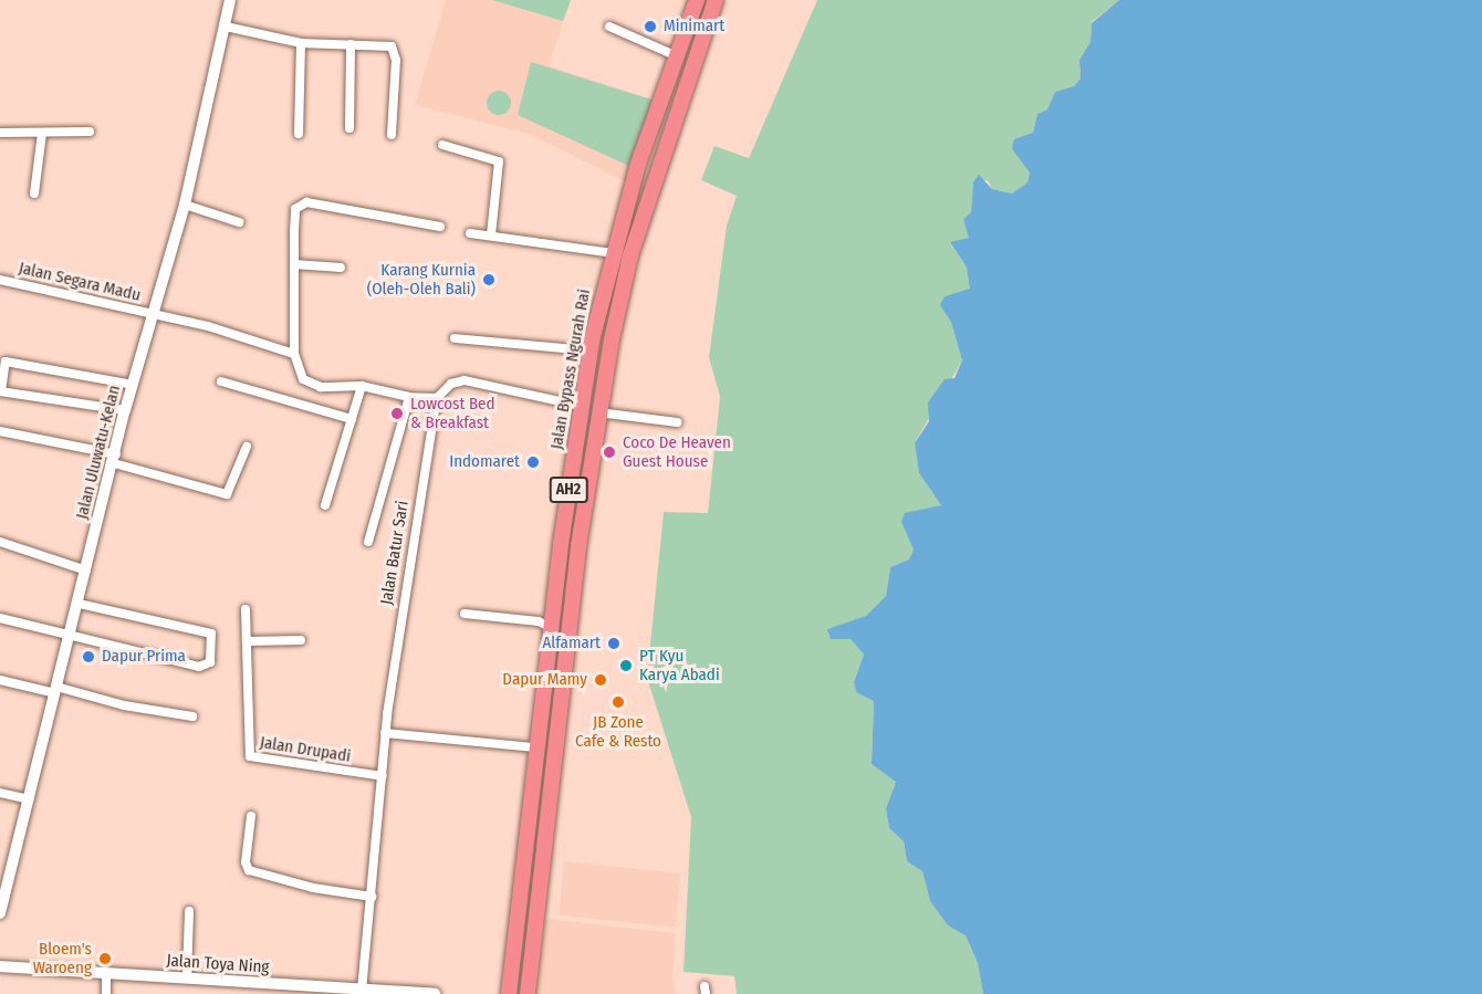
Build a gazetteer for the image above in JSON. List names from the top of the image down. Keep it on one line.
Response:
{"streets":{"highway":["Jalan Bypass Ngurah Rai","AH2"],"street":["Jalan Segara Madu","Jalan Uluwatu-Kelan","Jalan Batur Sari","Jalan Drupadi","Jalan Toya Ning"]},"crossings":[["Jalan Segara Madu","Jalan Uluwatu-Kelan"]],"places":["Minimart","Karang Kurnia (Oleh-Oleh Bali)","Lowcost Bed & Breakfast","Coco De Heaven Guest House","Indomaret","Alfamart","Dapur Prima","PT Kyu Karya Abadi","Dapur Mamy","JB Zone Cafe & Resto","Bloem's Waroeng"]}
